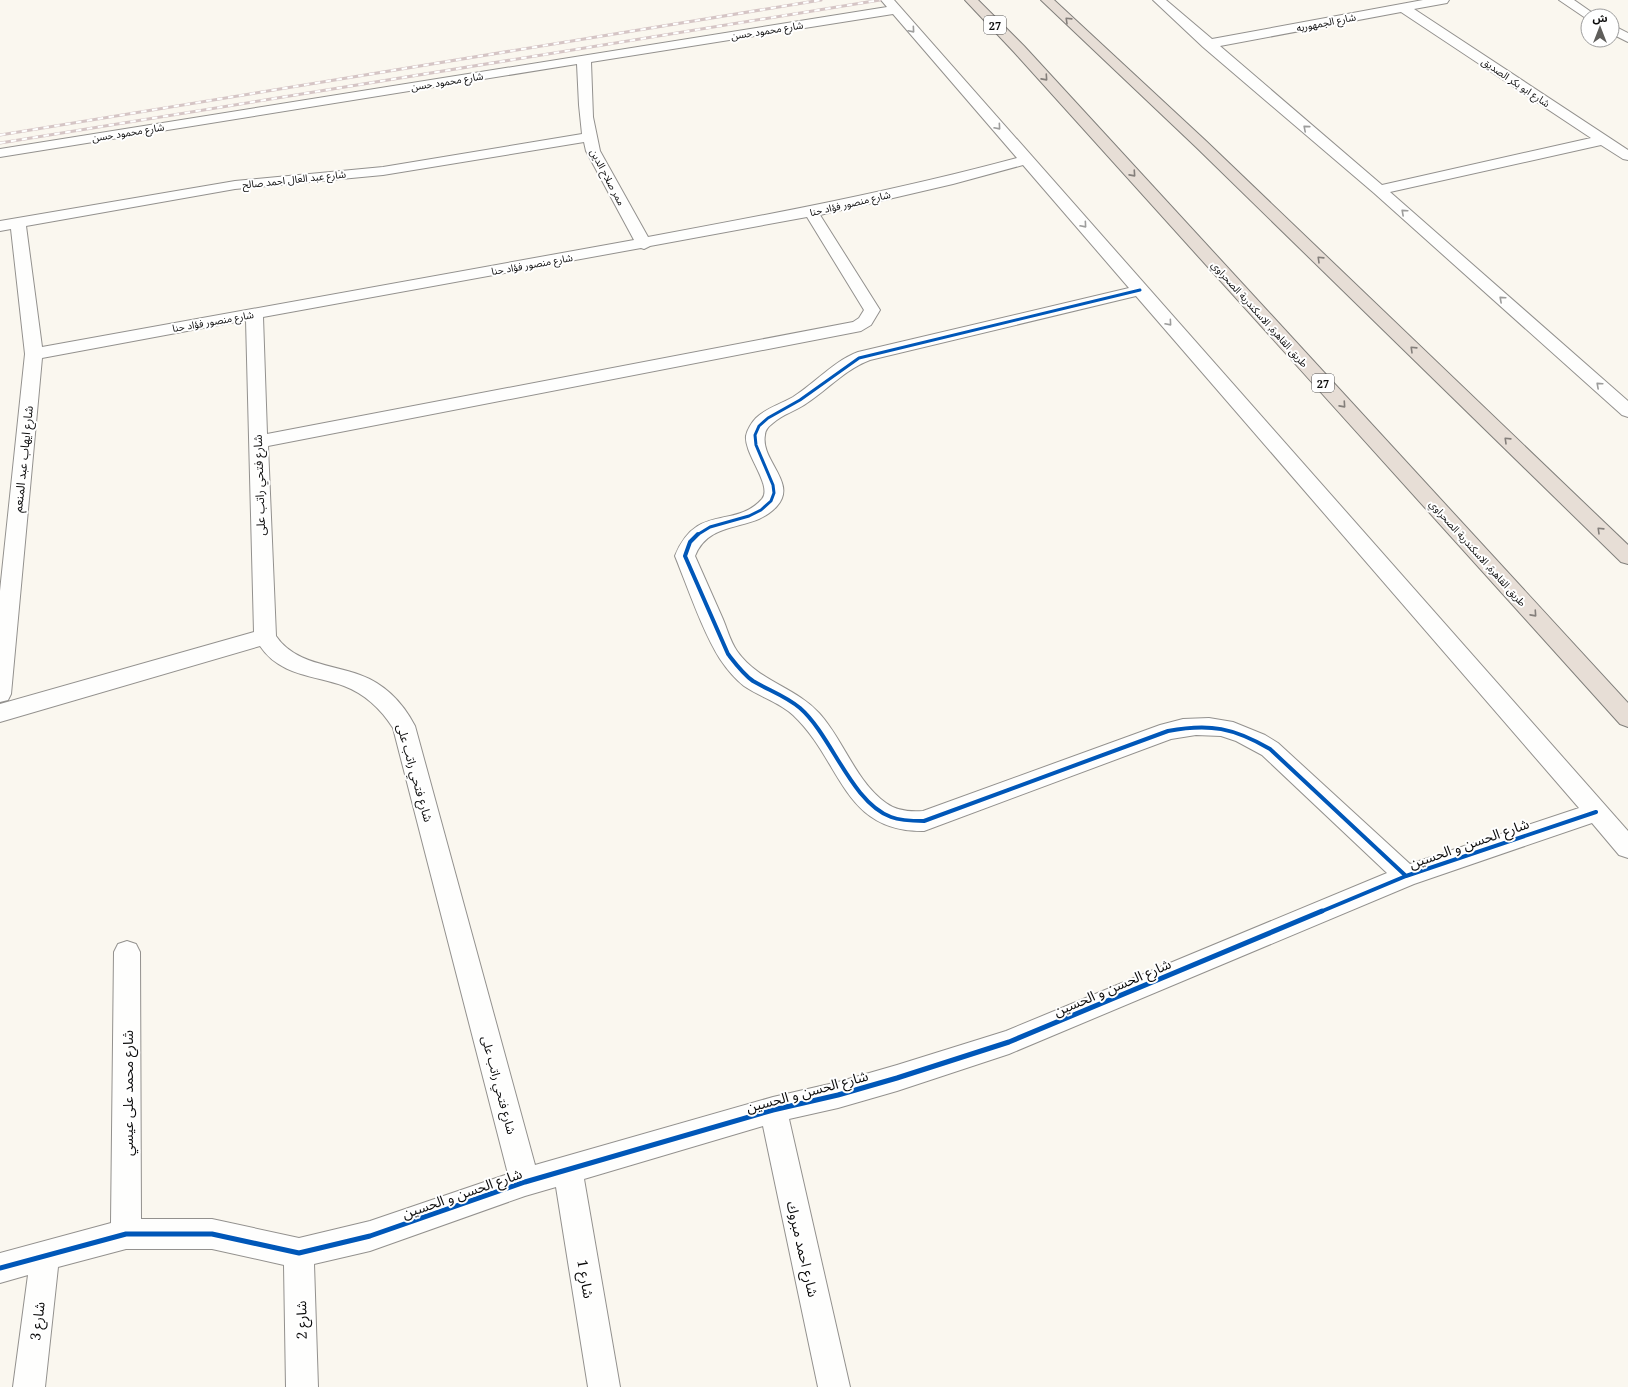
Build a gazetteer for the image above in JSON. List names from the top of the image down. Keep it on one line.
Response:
{"streets":{"highway":["27","طريق القاهرة, الاسكندرية الصحراوي"],"street":["شارع الجمهوريه","شارع محمود حسن","شارع ابو بكر الصديق","ممر صلاح الدين","شارع عبد العال احمد صالح","شارع منصور فؤاد حنا","شارع ايهاب عبد المنعم","شارع فتحي راتب على","شارع الحسن و الحسين","شارع محمد على عيسي","شارع احمد مبروك","شارع 1","شارع 2","شارع 3"]},"crossings":[["شارع الجمهوريه","شارع ابو بكر الصديق"],["شارع محمود حسن","ممر صلاح الدين"],["ممر صلاح الدين","شارع عبد العال احمد صالح"],["ممر صلاح الدين","شارع منصور فؤاد حنا"],["شارع عبد العال احمد صالح","شارع ايهاب عبد المنعم"],["شارع منصور فؤاد حنا","شارع ايهاب عبد المنعم"],["شارع منصور فؤاد حنا","شارع فتحي راتب على"],["شارع فتحي راتب على","شارع الحسن و الحسين"],["شارع الحسن و الحسين","شارع محمد على عيسي"],["شارع الحسن و الحسين","شارع احمد مبروك"],["شارع الحسن و الحسين","شارع 1"],["شارع الحسن و الحسين","شارع 2"],["شارع الحسن و الحسين","شارع 3"]],"north":"top"}
